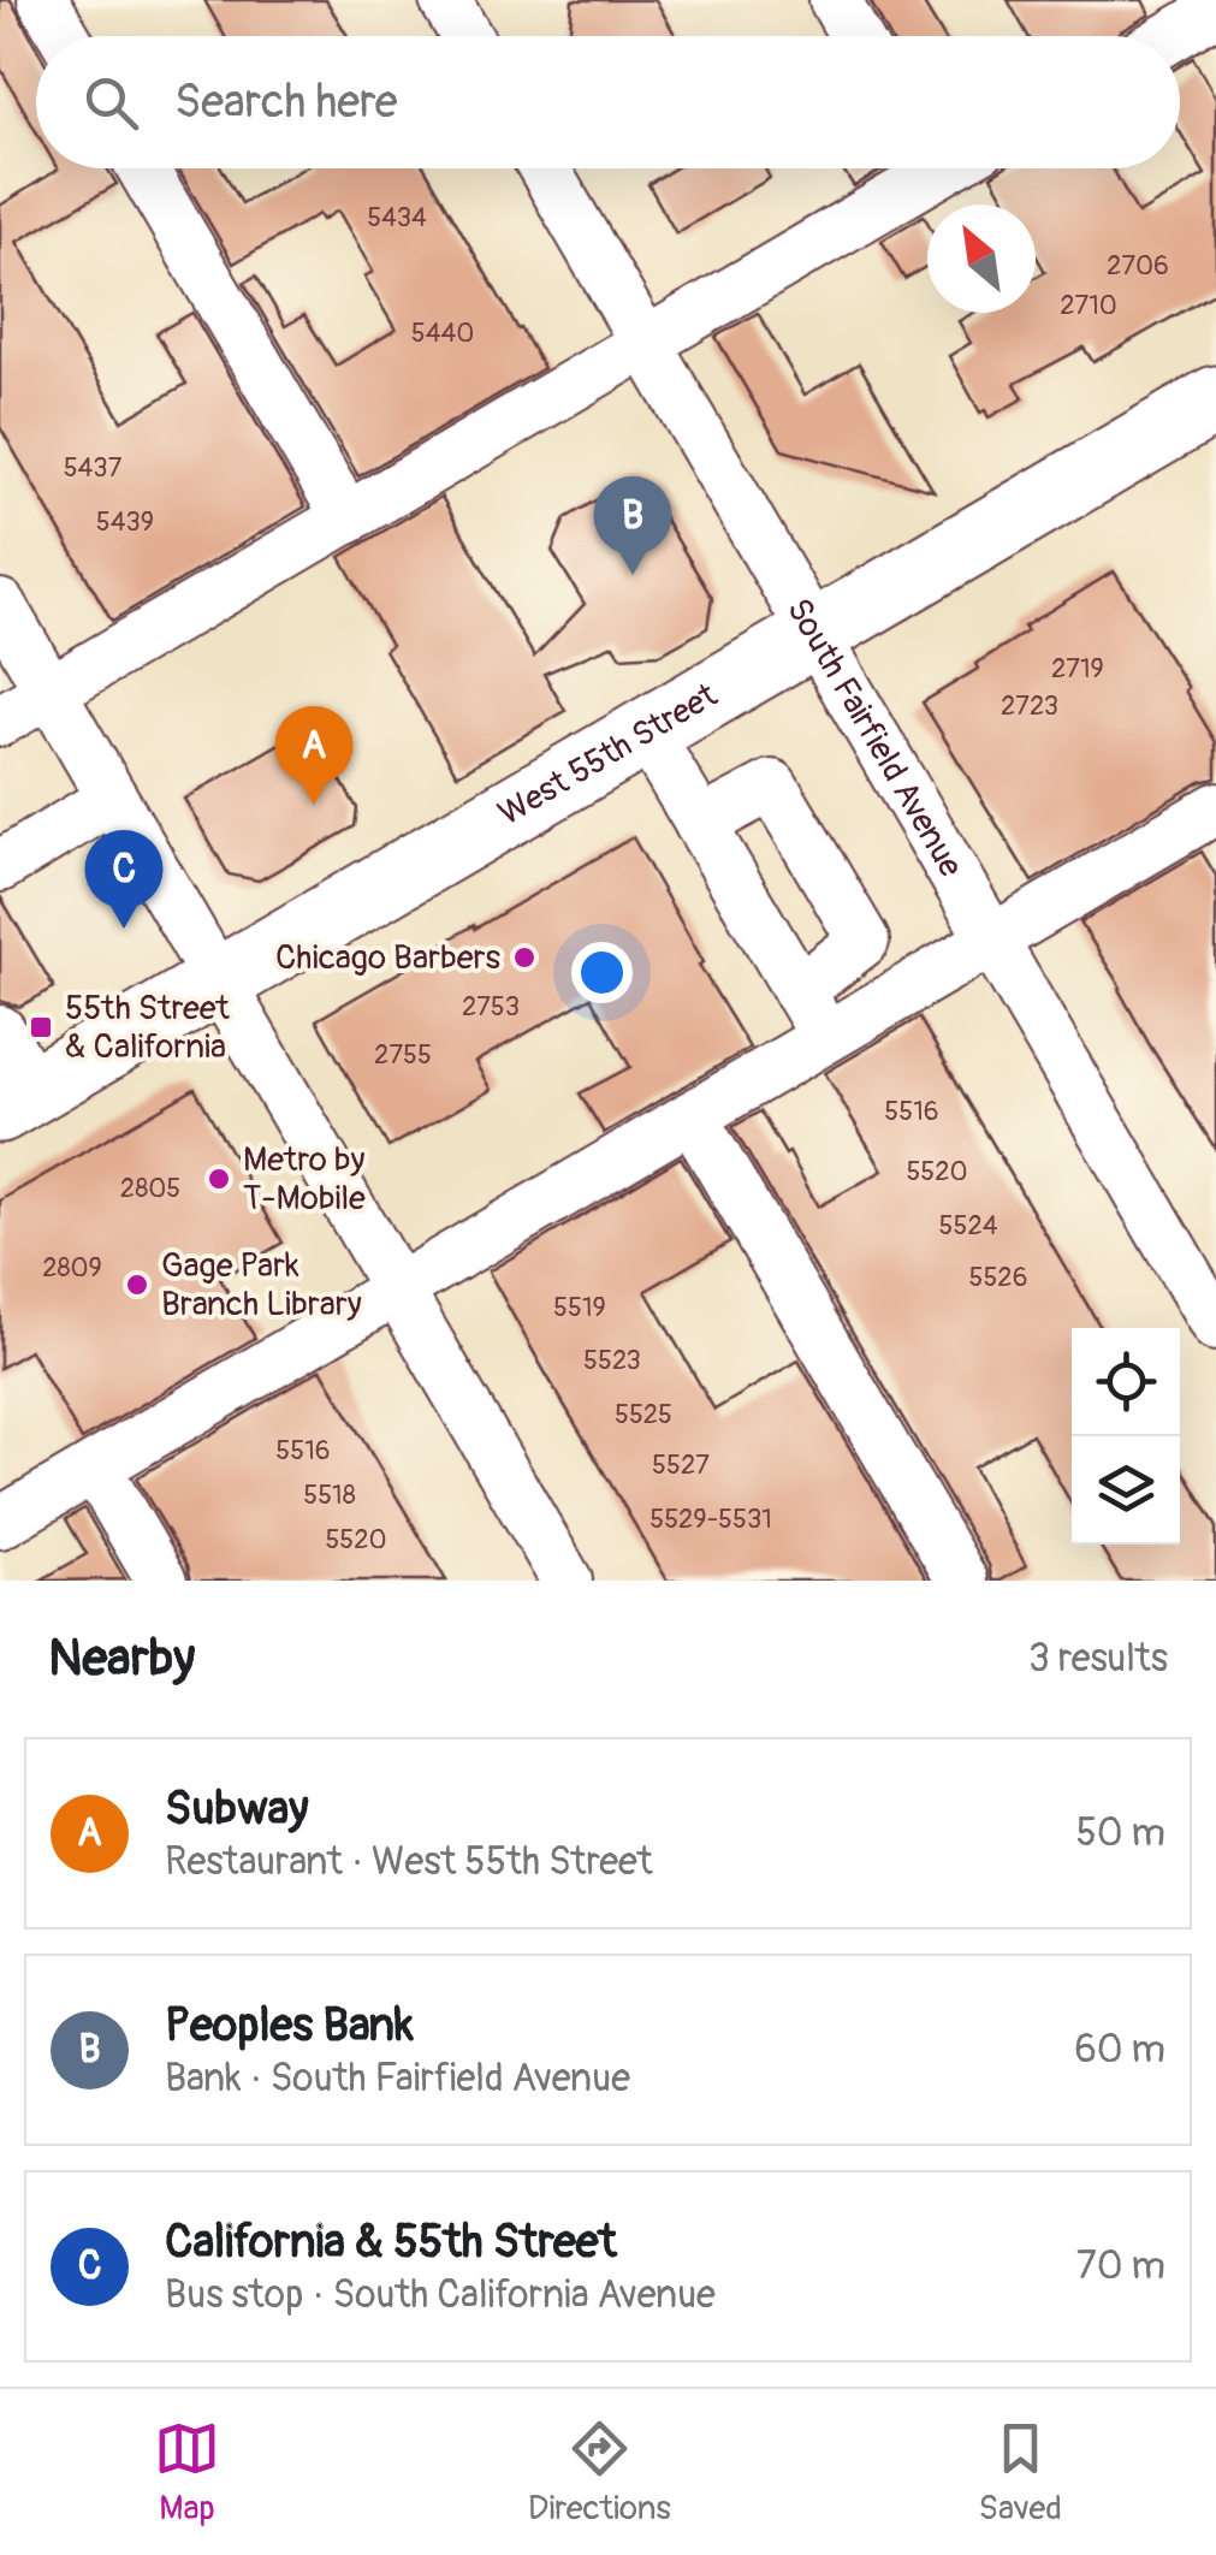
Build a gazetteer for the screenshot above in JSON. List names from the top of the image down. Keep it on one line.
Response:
{"streets":{"main road":["West 55th Street"],"street":["South Fairfield Avenue"]},"crossings":[["South Fairfield Avenue","West 55th Street"]],"places":{"other":["Chicago Barbers","Metro by T-Mobile","Gage Park Branch Library"],"transit":["55th Street & California"]},"house_numbers":["5434","2706","2710","5440","5437","5439","2719","2723","2753","2755","5516","5520","2805","5524","2809","5526","5519","5523","5525","5516","5527","5518","5529-5531","5520"],"north":"top left","page":{"search":"Search here","pins":["B","A","C"],"heading":["Nearby","3 results"],"list":[{"mark":"A","name":"Subway","note":"Restaurant · West 55th Street","value":"50 m"},{"mark":"B","name":"Peoples Bank","note":"Bank · South Fairfield Avenue","value":"60 m"},{"mark":"C","name":"California & 55th Street","note":"Bus stop · South California Avenue","value":"70 m"}],"nav":["Map","Directions","Saved"]}}
